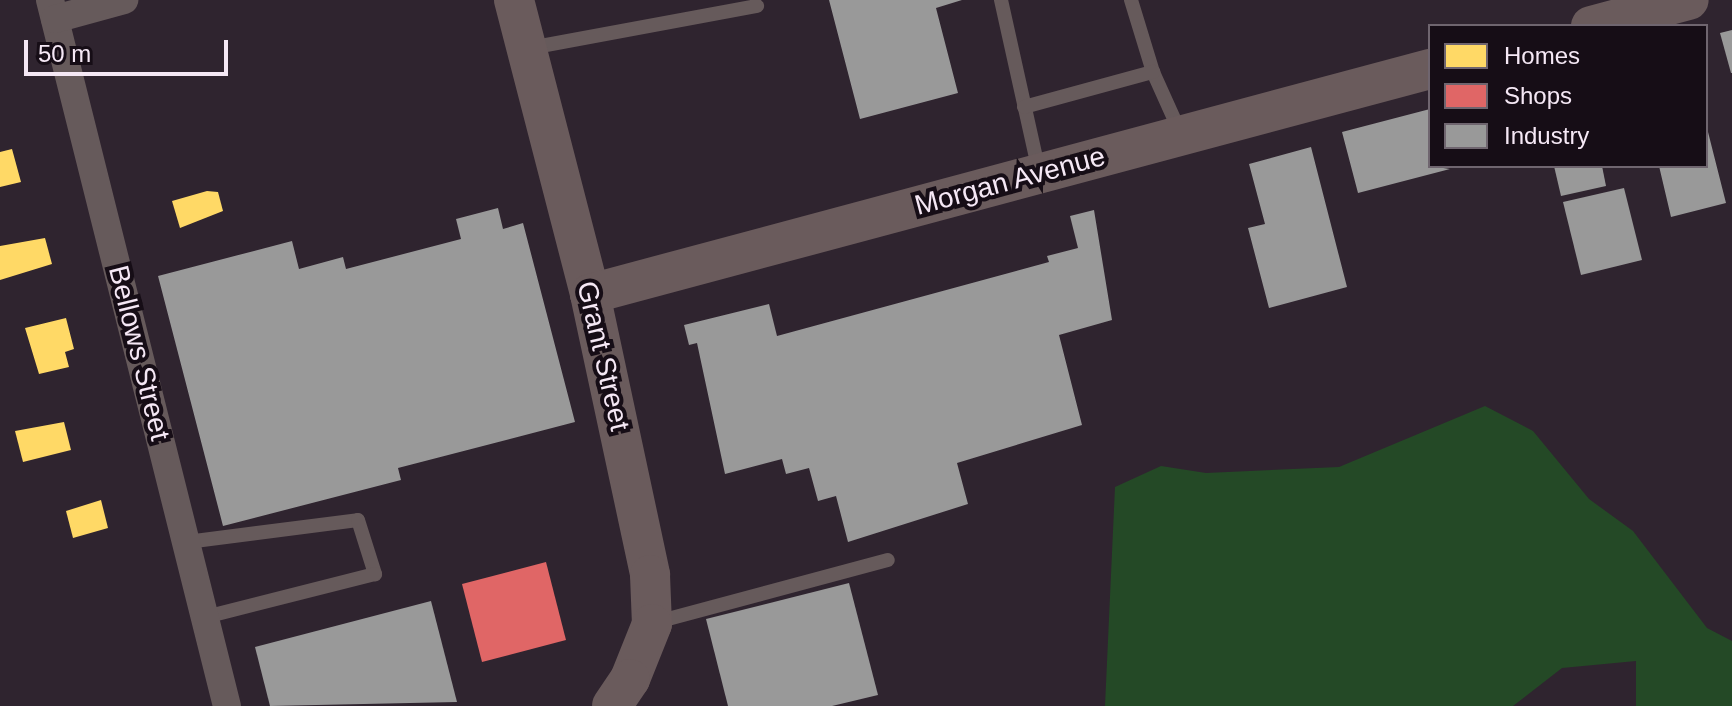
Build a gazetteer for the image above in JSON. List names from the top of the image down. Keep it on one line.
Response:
{"streets":{"street":["Morgan Avenue","Bellows Street","Grant Street"]},"crossings":[["Morgan Avenue","Grant Street"]],"legend":["Homes","Shops","Industry"],"scale_bar":"50 m"}
